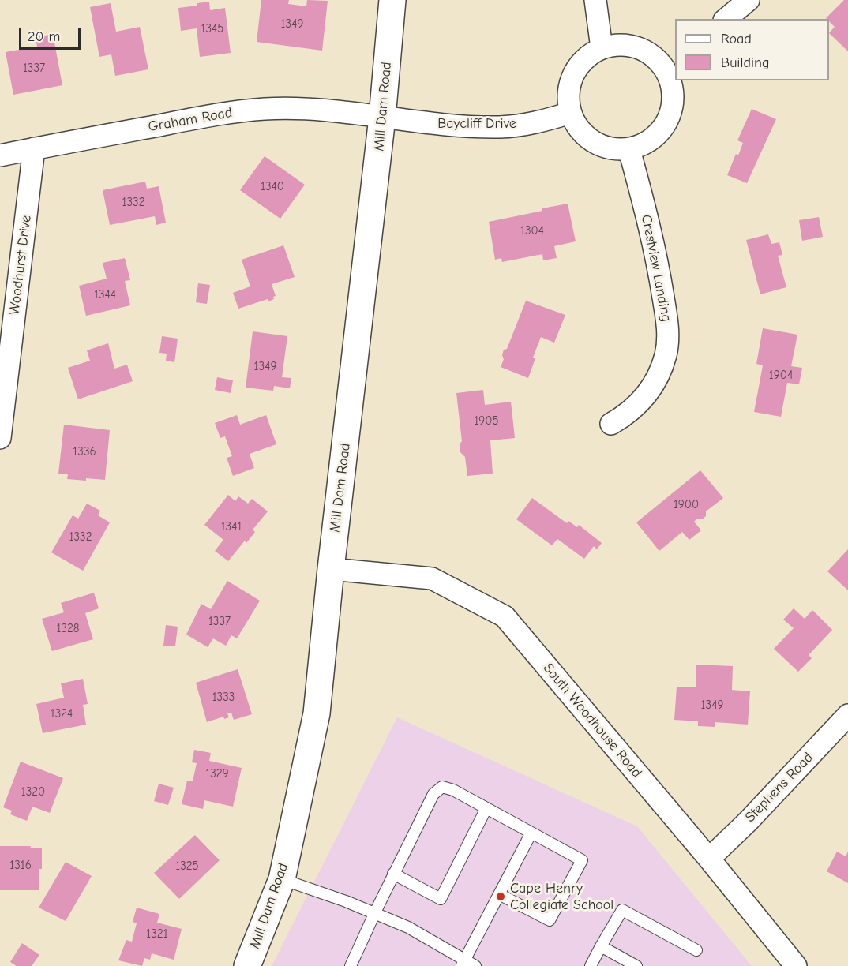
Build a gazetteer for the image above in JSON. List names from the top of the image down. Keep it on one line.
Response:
{"streets":{"street":["Mill Dam Road","Graham Road","Baycliff Drive","Woodhurst Drive","Crestview Landing","South Woodhouse Road","Stephens Road"]},"crossings":[["Mill Dam Road","Graham Road"],["Mill Dam Road","Baycliff Drive"],["Mill Dam Road","South Woodhouse Road"],["Graham Road","Baycliff Drive"],["Graham Road","Woodhurst Drive"],["Baycliff Drive","Crestview Landing"],["South Woodhouse Road","Stephens Road"]],"places":["Cape Henry Collegiate School"],"house_numbers":["1349","1345","1337","1340","1332","1304","1344","1349","1904","1905","1336","1900","1341","1332","1337","1328","1333","1349","1324","1329","1320","1316","1325","1321"],"legend":["Road","Building"],"scale_bar":"20 m"}
